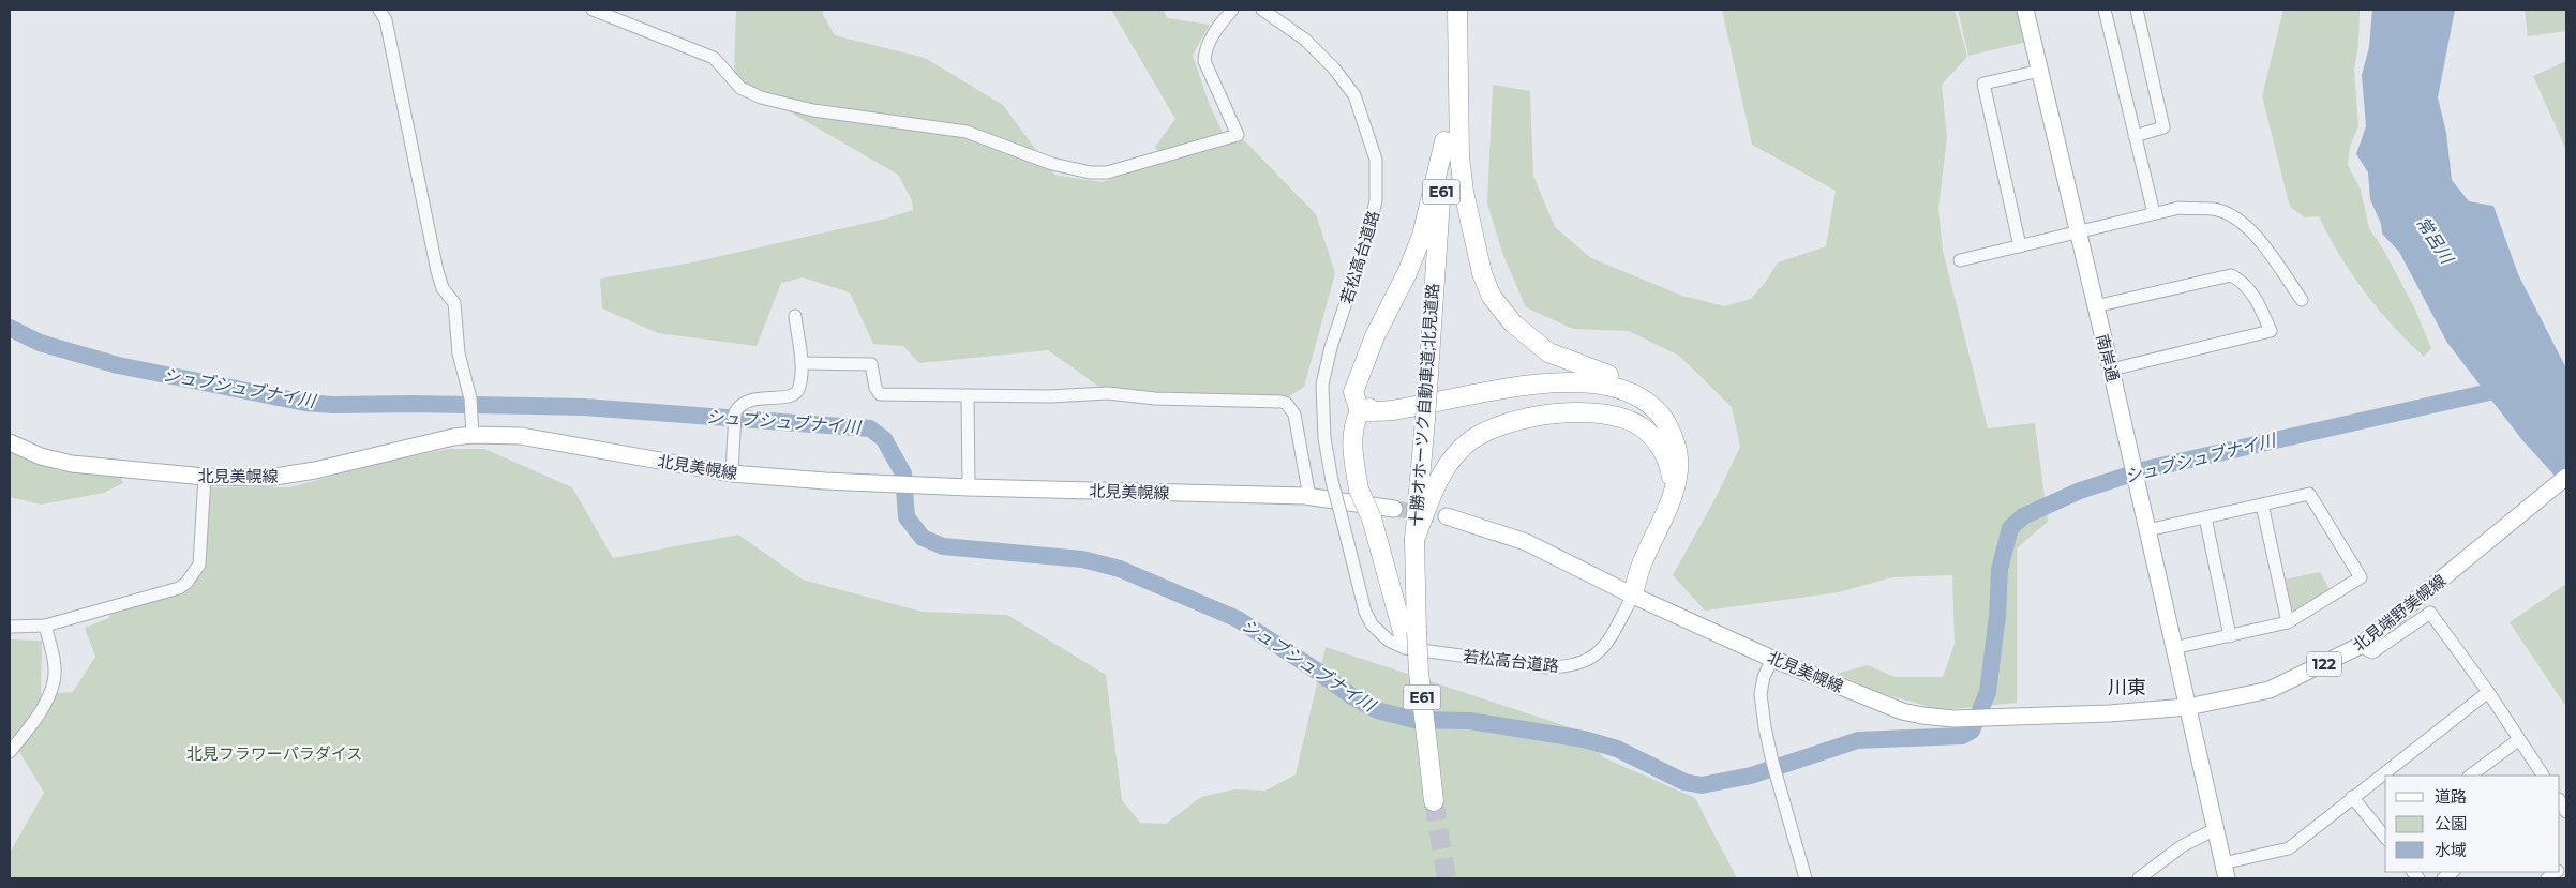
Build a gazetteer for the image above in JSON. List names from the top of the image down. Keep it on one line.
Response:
{"streets":{"highway":["E61","十勝オホーツク自動車道;北見道路"],"main road":["南岸通","北見美幌線","北見端野美幌線","122"],"street":["若松高台道路"]},"crossings":[["若松高台道路","北見美幌線"],["南岸通","北見美幌線"],["南岸通","北見端野美幌線"],["北見美幌線","北見端野美幌線"]],"districts":["川東"],"water":["常呂川","シュブシュブナイ川"],"parks":["北見フラワーパラダイス"],"legend":["道路","公園","水域"]}
